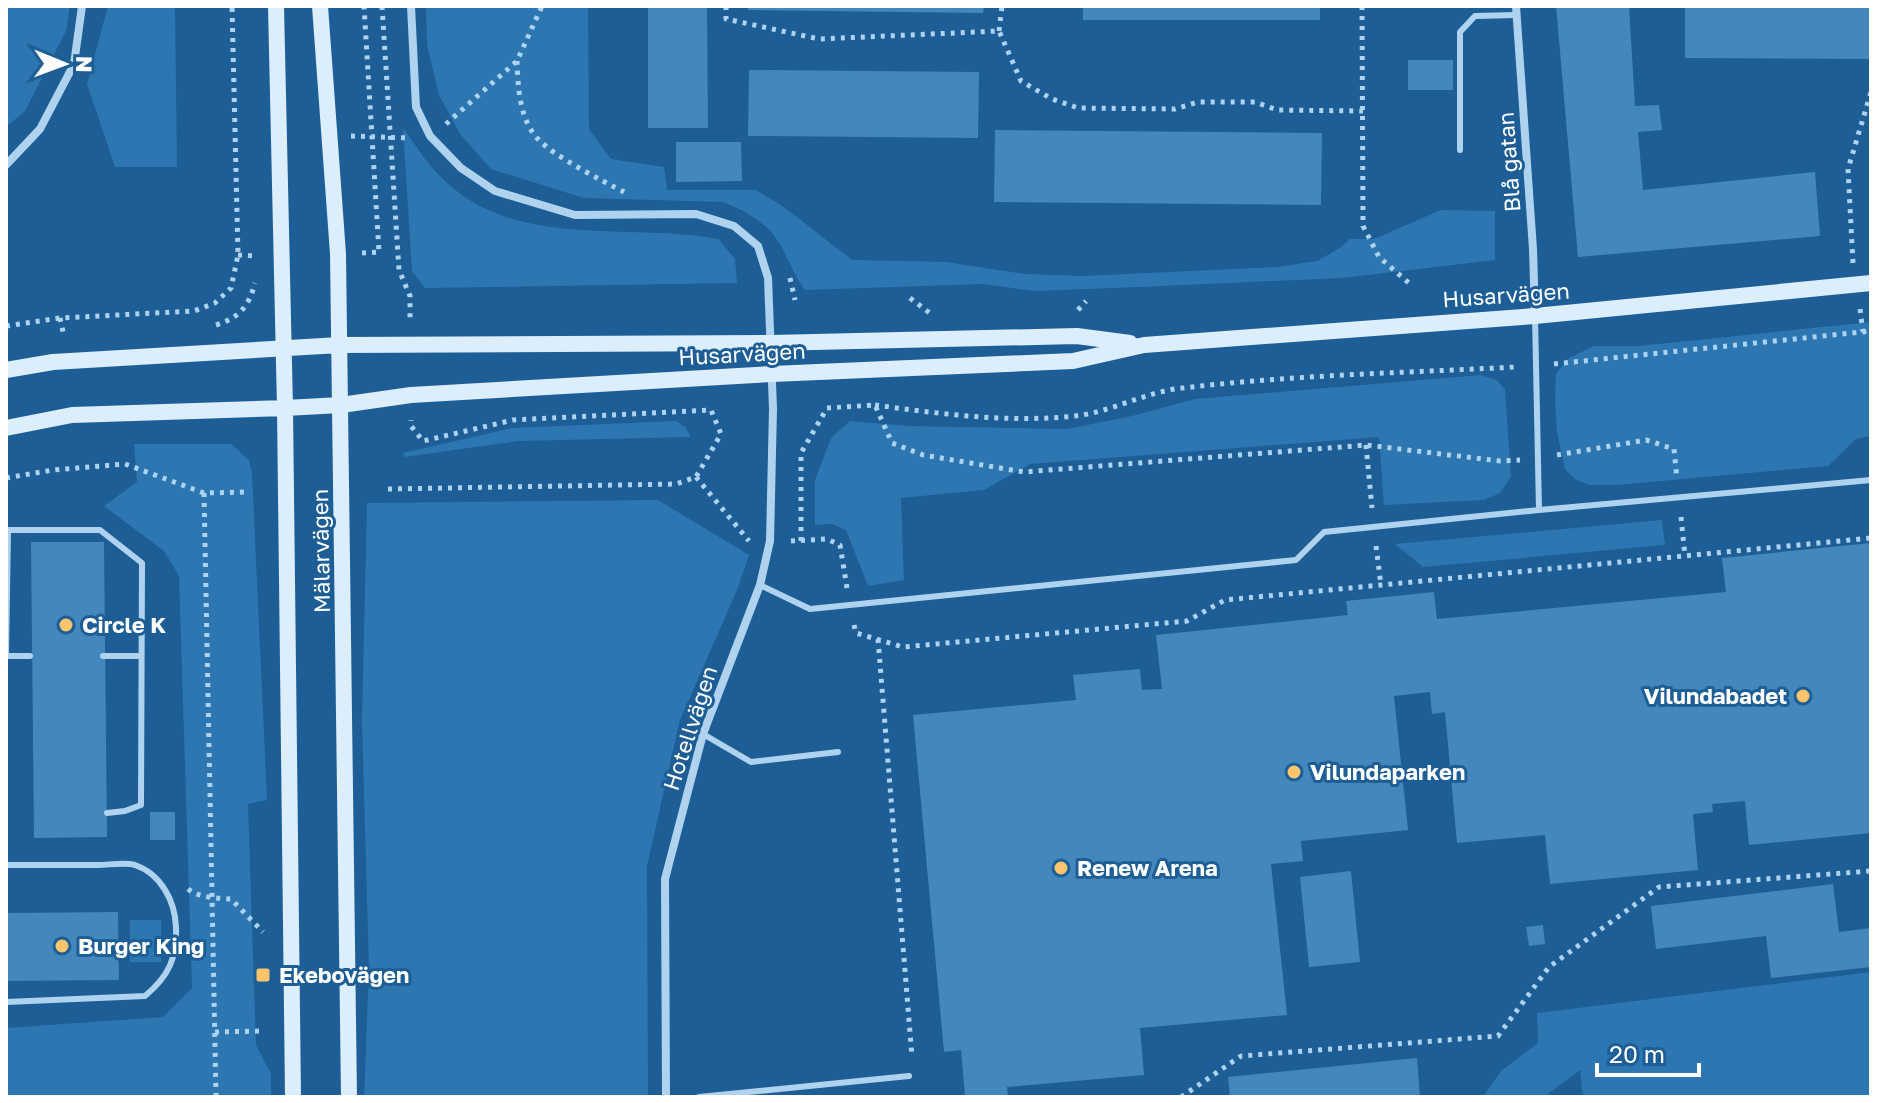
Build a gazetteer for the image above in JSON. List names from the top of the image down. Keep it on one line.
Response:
{"streets":{"street":["Blå gatan","Husarvägen","Mälarvägen","Hotellvägen"]},"crossings":[["Blå gatan","Husarvägen"],["Husarvägen","Mälarvägen"],["Husarvägen","Hotellvägen"]],"places":{"other":["Circle K","Vilundabadet","Vilundaparken","Renew Arena","Burger King"],"transit":["Ekebovägen"]},"scale_bar":"20 m","north":"right"}
